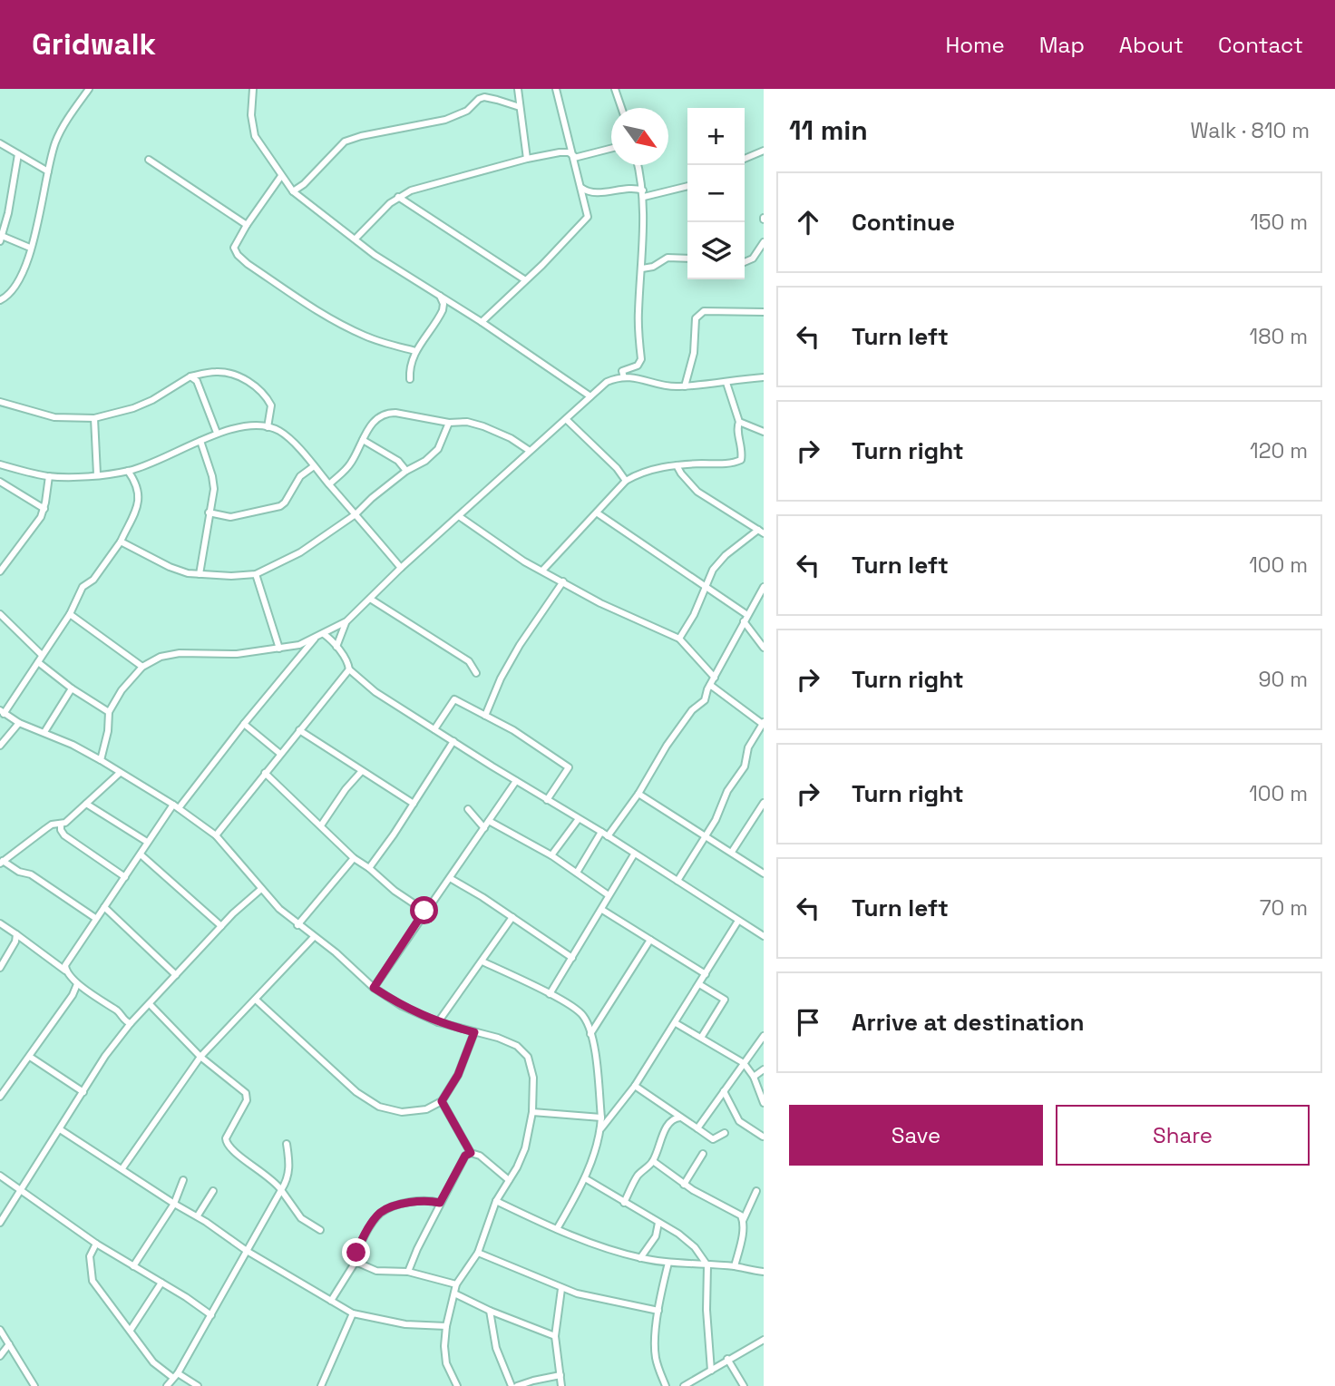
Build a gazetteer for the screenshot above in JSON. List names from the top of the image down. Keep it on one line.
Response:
{"north":"bottom right","page":{"header":"Gridwalk","nav":["Home","Map","About","Contact"],"heading":["11 min","Walk · 810 m"],"map_buttons":["+","−"],"list":[["Continue","150 m"],["Turn left","180 m"],["Turn right","120 m"],["Turn left","100 m"],["Turn right","90 m"],["Turn right","100 m"],["Turn left","70 m"],"Arrive at destination"],"buttons":["Save","Share"]}}
